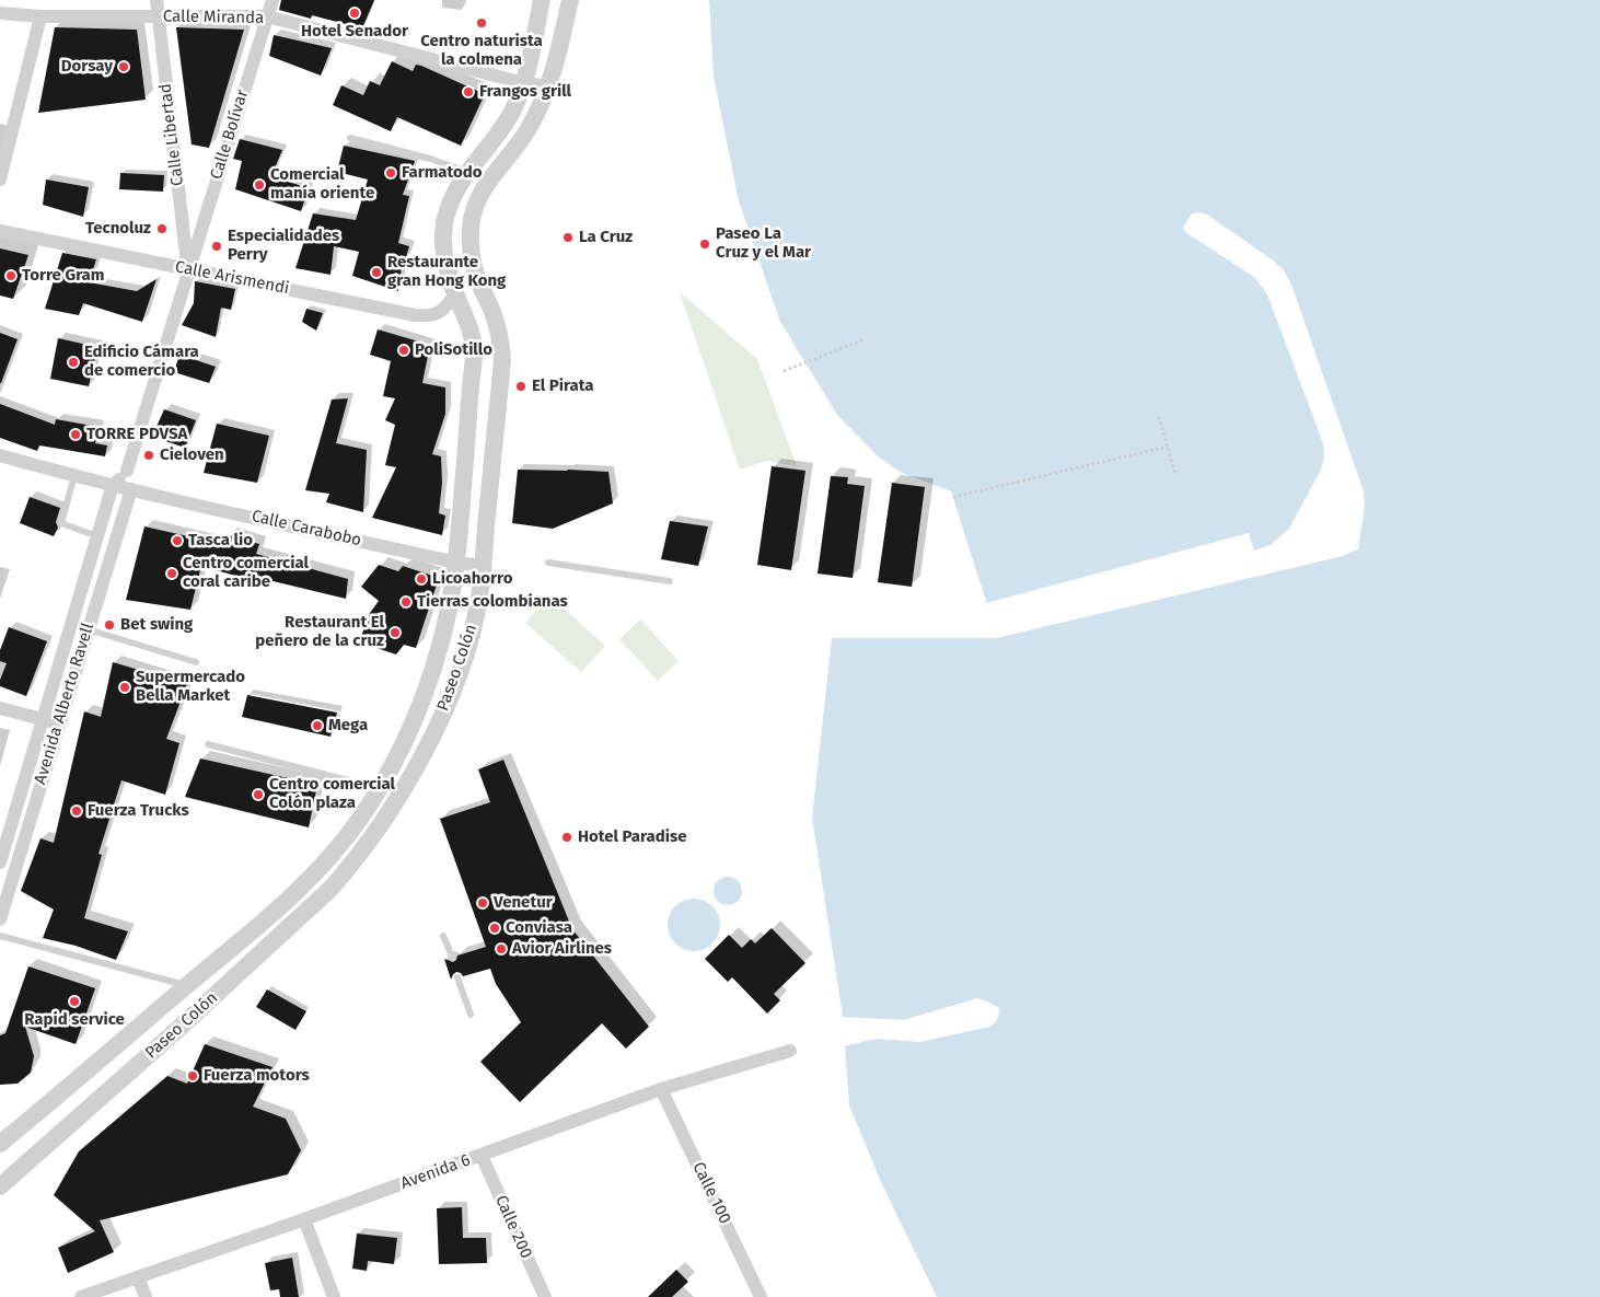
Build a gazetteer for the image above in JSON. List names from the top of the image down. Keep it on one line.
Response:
{"streets":{"street":["Calle Miranda","Calle Libertad","Calle Bolívar","Calle Arismendi","Calle Carabobo","Paseo Colón","Avenida Alberto Ravell","Avenida 6","Calle 100","Calle 200"]},"crossings":[["Calle Miranda","Calle Libertad"],["Calle Miranda","Calle Bolívar"],["Calle Miranda","Paseo Colón"],["Calle Libertad","Calle Bolívar"],["Calle Libertad","Calle Arismendi"],["Calle Bolívar","Calle Arismendi"],["Calle Arismendi","Paseo Colón"],["Calle Carabobo","Paseo Colón"],["Calle Carabobo","Avenida Alberto Ravell"],["Avenida 6","Calle 100"],["Avenida 6","Calle 200"]],"places":["Hotel Senador","Centro naturista la colmena","Dorsay","Frangos grill","Farmatodo","Comercial manía oriente","Tecnoluz","La Cruz","Paseo La Cruz y el Mar","Especialidades Perry","Restaurante gran Hong Kong","Torre Gram","PoliSotillo","Edificio Cámara de comercio","El Pirata","TORRE PDVSA","Cieloven","Tasca lio","Centro comercial coral caribe","Licoahorro","Tierras colombianas","Bet swing","Restaurant El peñero de la cruz","Supermercado Bella Market","Mega","Centro comercial Colón plaza","Fuerza Trucks","Hotel Paradise","Venetur","Conviasa","Avior Airlines","Rapid service","Fuerza motors"]}
